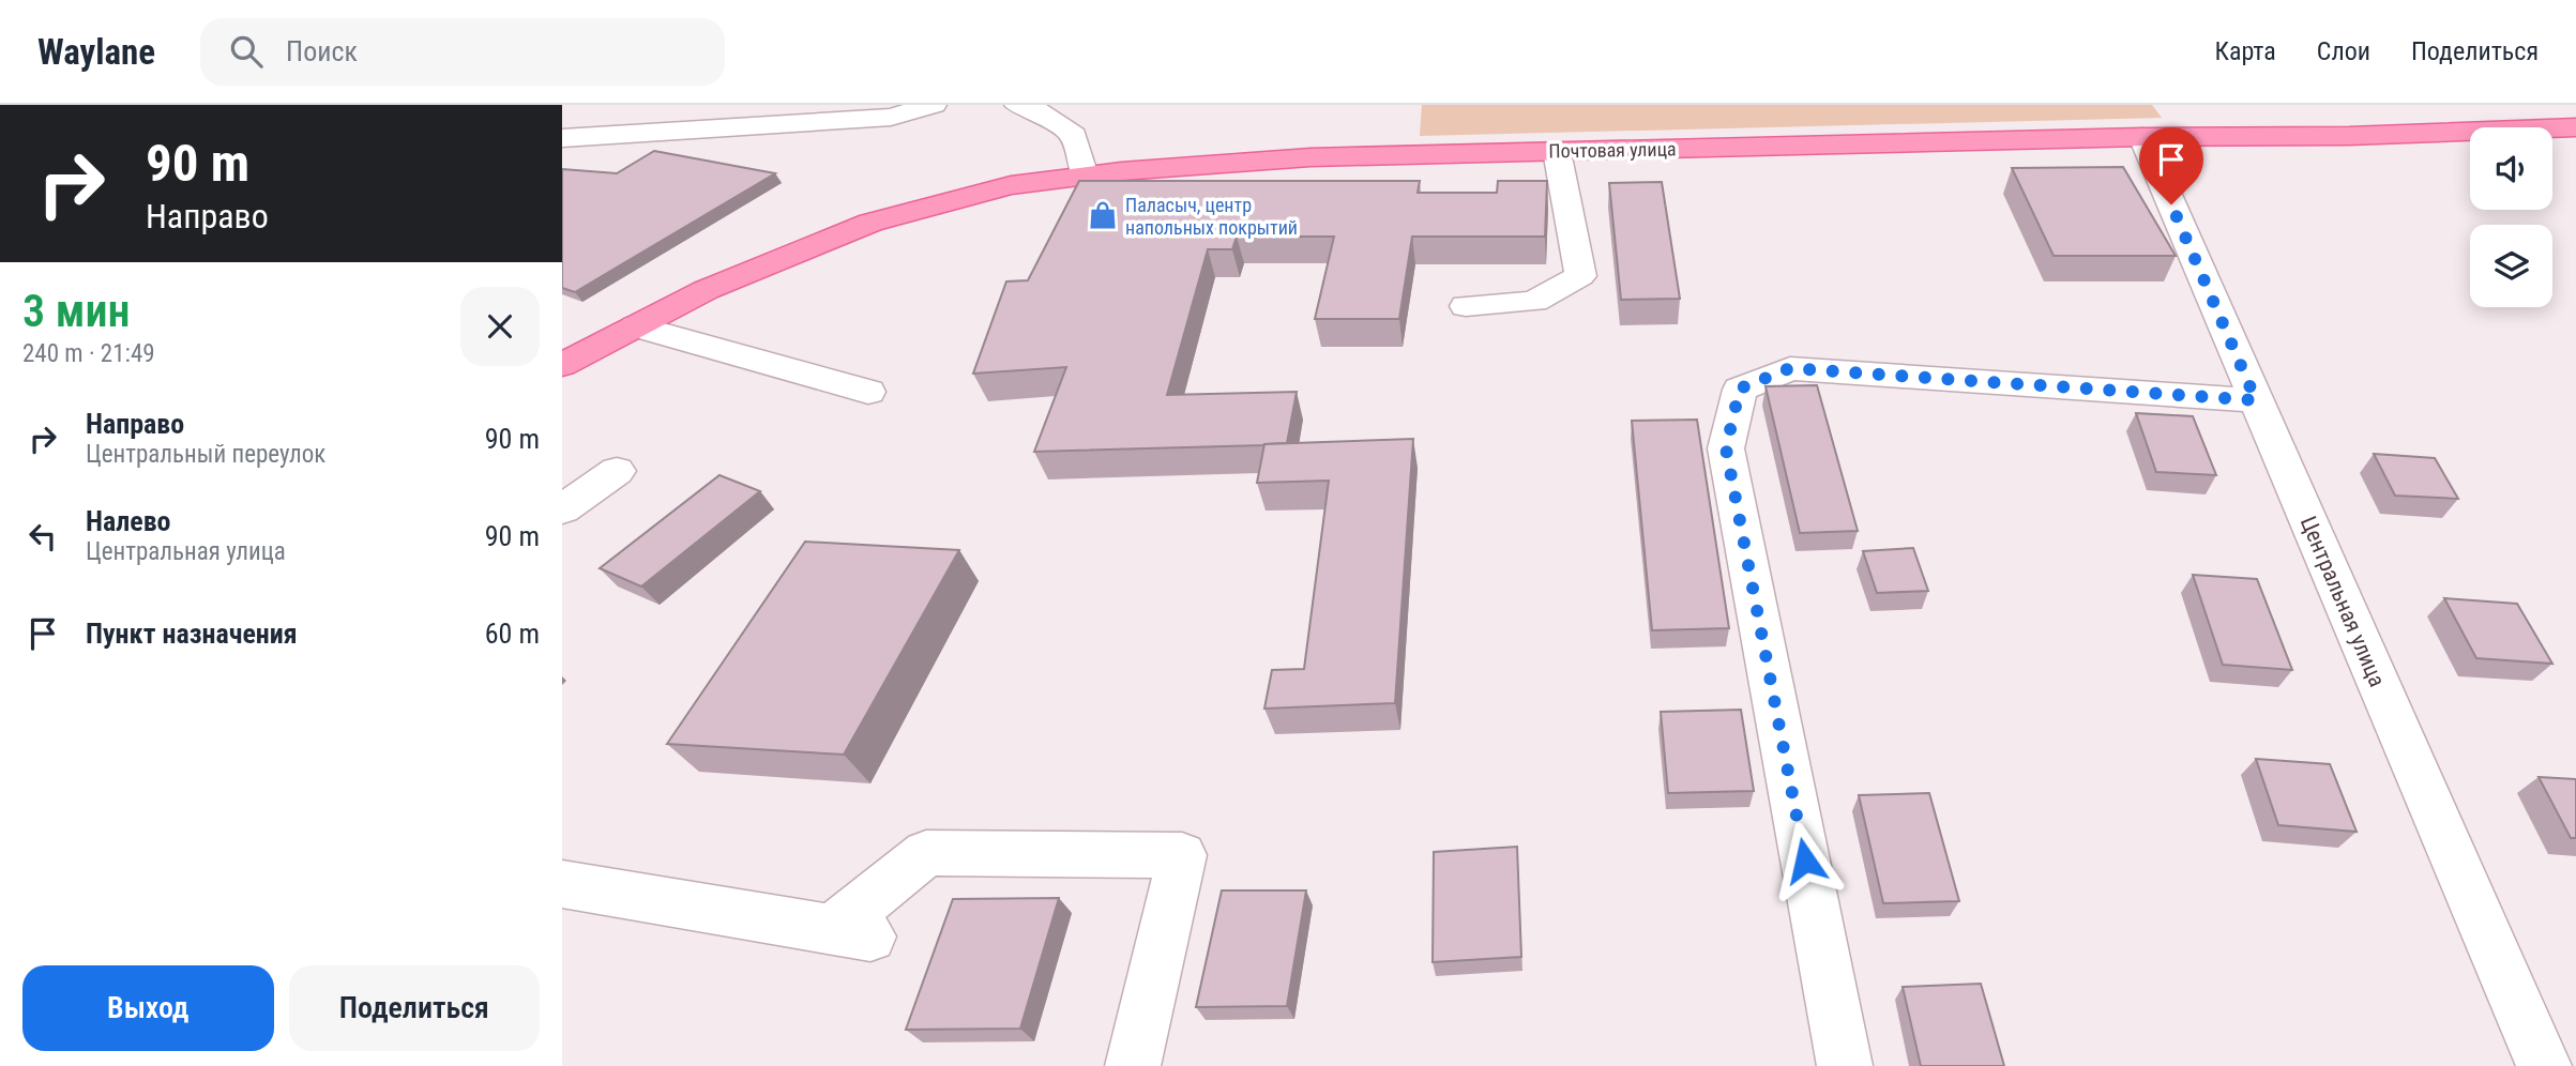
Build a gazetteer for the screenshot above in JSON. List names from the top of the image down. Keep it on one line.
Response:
{"streets":{"main road":["Почтовая улица"],"street":["Центральная улица"]},"crossings":[["Почтовая улица","Центральная улица"]],"places":{"shop":["Паласыч, центр напольных покрытий"]},"page":{"header":"Waylane","search":"Поиск","nav":["Карта","Слои","Поделиться"],"turn":["90 m","Направо"],"heading":["3 мин","240 m · 21:49"],"list":[{"name":"Направо","note":"Центральный переулок","value":"90 m"},{"name":"Налево","note":"Центральная улица","value":"90 m"},{"name":"Пункт назначения","value":"60 m"}],"buttons":["Выход","Поделиться"]}}
